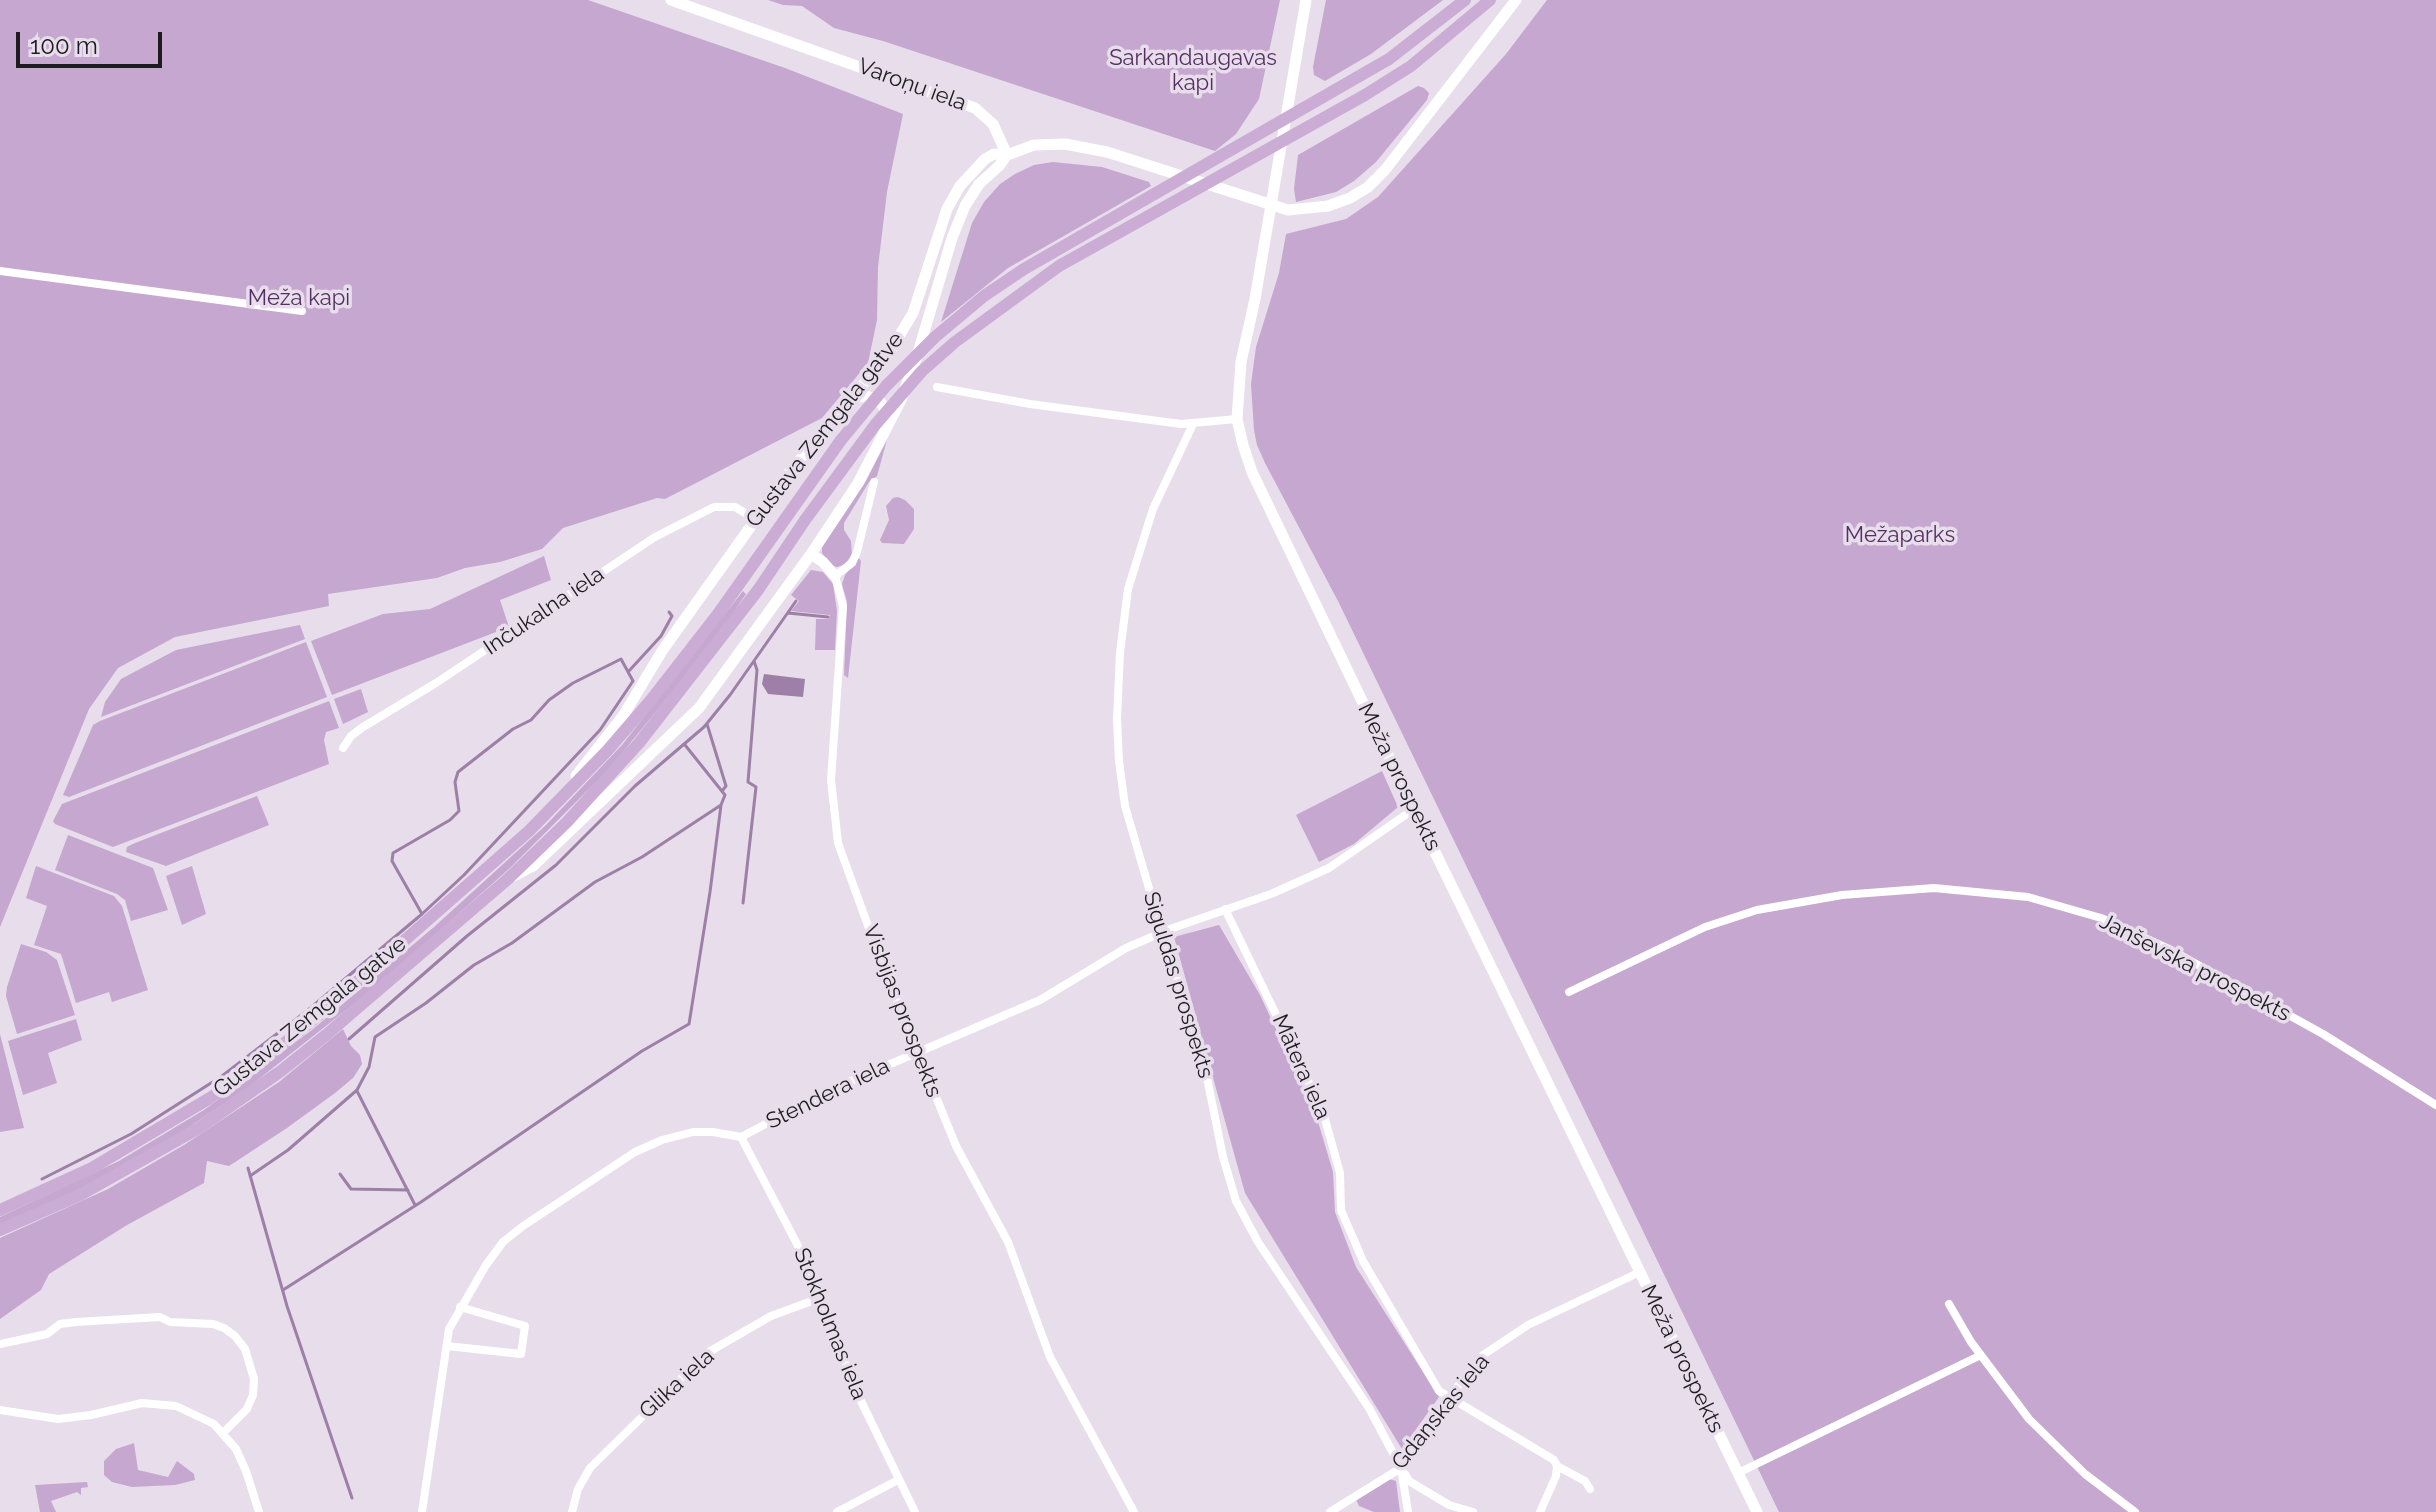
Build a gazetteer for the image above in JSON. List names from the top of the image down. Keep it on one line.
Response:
{"streets":{"main road":["Gustava Zemgala gatve"],"street":["Varoņu iela","Inčukalna iela","Meža prospekts","Janševska prospekts","Siguldas prospekts","Visbijas prospekts","Mātera iela","Stendera iela","Stokholmas iela","Glika iela","Gdaņskas iela"]},"crossings":[["Varoņu iela","Gustava Zemgala gatve"],["Gustava Zemgala gatve","Inčukalna iela"],["Meža prospekts","Stendera iela"],["Meža prospekts","Gdaņskas iela"],["Siguldas prospekts","Stendera iela"],["Siguldas prospekts","Gdaņskas iela"],["Visbijas prospekts","Stendera iela"],["Mātera iela","Stendera iela"],["Mātera iela","Gdaņskas iela"],["Stendera iela","Stokholmas iela"],["Stokholmas iela","Glika iela"]],"parks":["Sarkandaugavas kapi","Meža kapi","Mežaparks"],"scale_bar":"100 m"}
